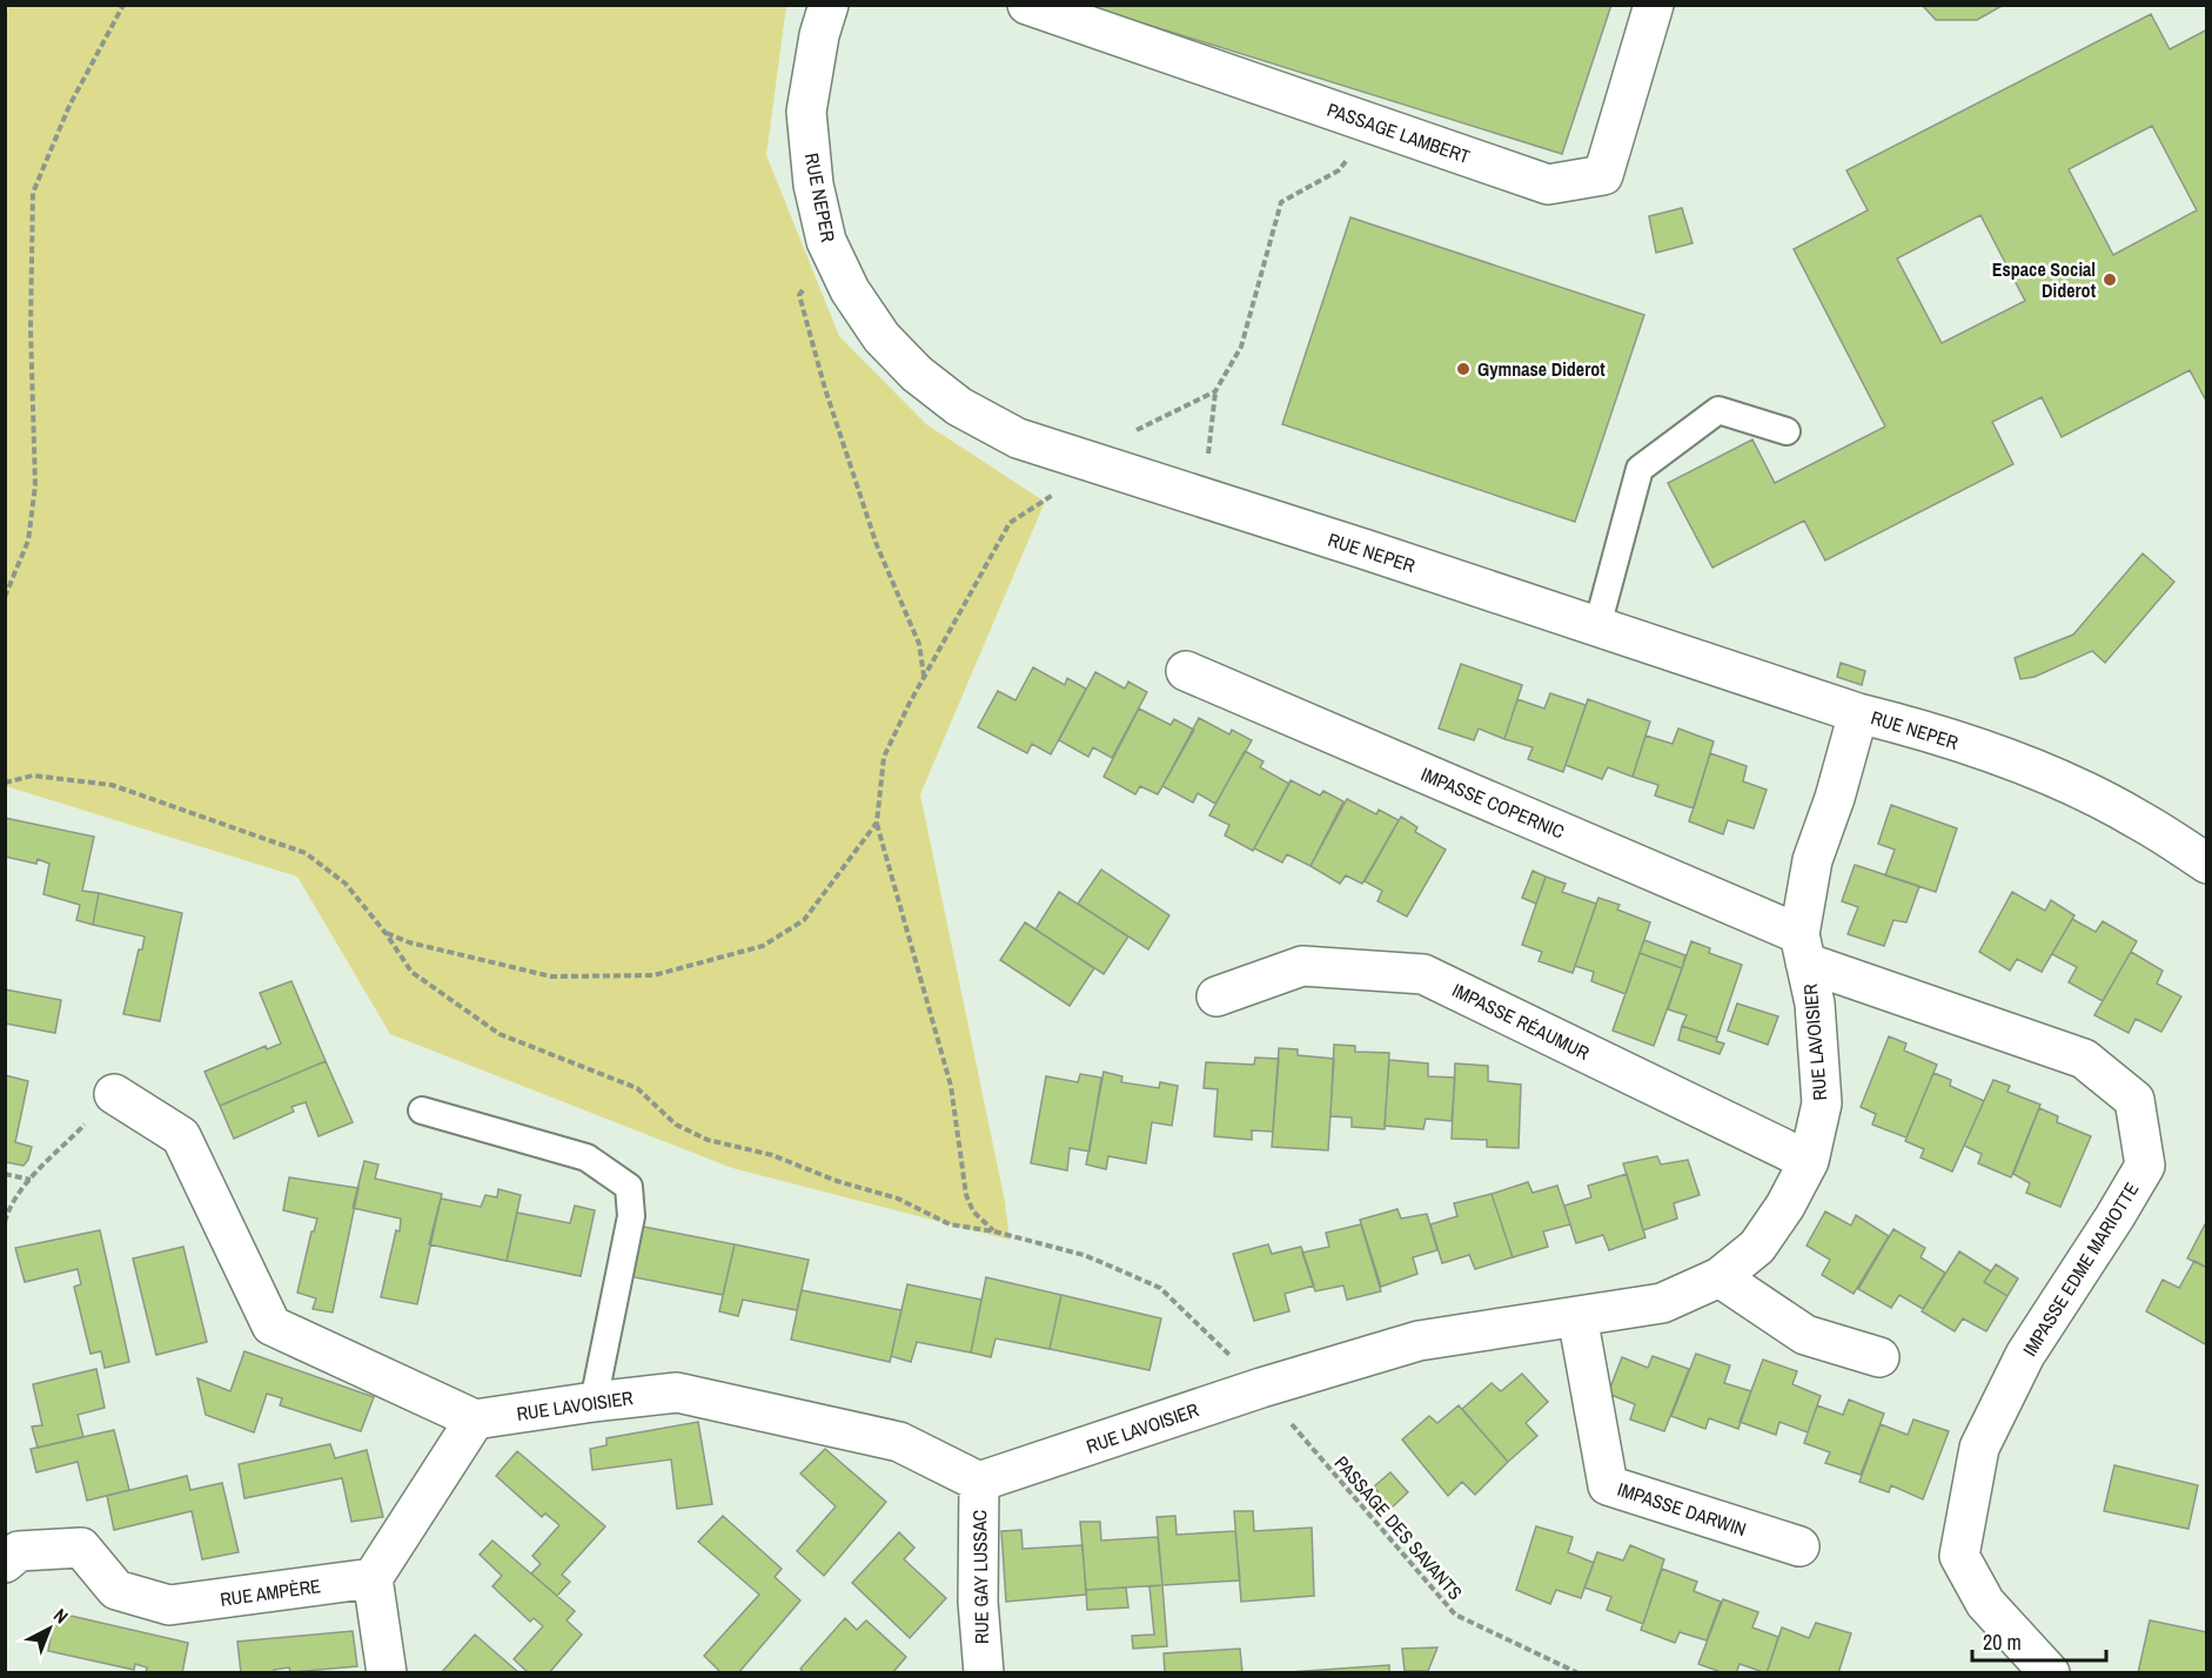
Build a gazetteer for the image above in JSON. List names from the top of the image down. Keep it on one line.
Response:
{"streets":{"street":["PASSAGE LAMBERT","RUE NEPER","IMPASSE COPERNIC","IMPASSE RÉAUMUR","RUE LAVOISIER","IMPASSE EDME MARIOTTE","IMPASSE DARWIN","RUE GAY LUSSAC","RUE AMPÈRE"],"path":["PASSAGE DES SAVANTS"]},"crossings":[["RUE NEPER","RUE LAVOISIER"],["IMPASSE COPERNIC","RUE LAVOISIER"],["IMPASSE COPERNIC","IMPASSE EDME MARIOTTE"],["IMPASSE RÉAUMUR","RUE LAVOISIER"],["RUE LAVOISIER","IMPASSE EDME MARIOTTE"],["RUE LAVOISIER","IMPASSE DARWIN"],["RUE LAVOISIER","PASSAGE DES SAVANTS"],["RUE LAVOISIER","RUE GAY LUSSAC"]],"places":["Espace Social Diderot","Gymnase Diderot"],"scale_bar":"20 m","north":"top right"}
